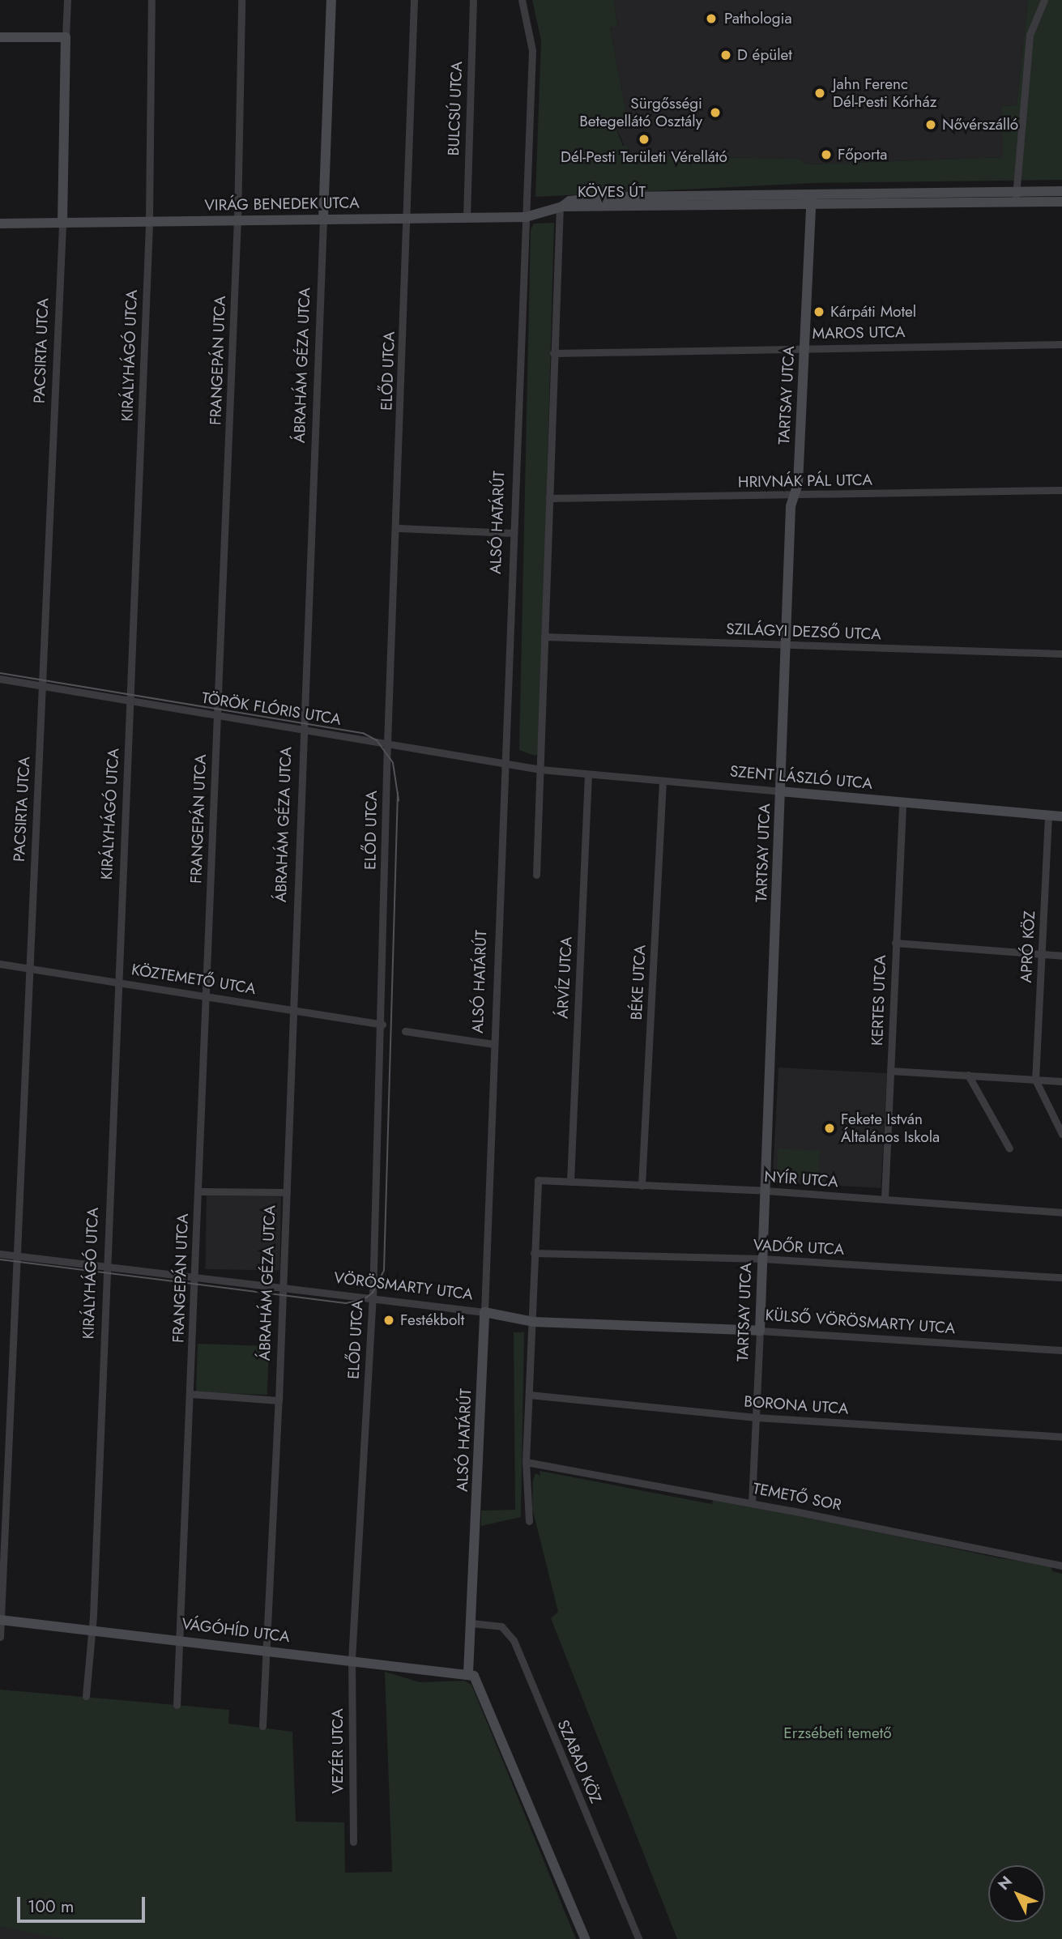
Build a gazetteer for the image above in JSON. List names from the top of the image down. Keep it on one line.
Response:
{"streets":{"street":["BULCSÚ UTCA","KÖVES ÚT","VIRÁG BENEDEK UTCA","MAROS UTCA","PACSIRTA UTCA","KIRÁLYHÁGÓ UTCA","FRANGEPÁN UTCA","ÁBRAHÁM GÉZA UTCA","ELŐD UTCA","TARTSAY UTCA","HRIVNÁK PÁL UTCA","ALSÓ HATÁRÚT","SZILÁGYI DEZSŐ UTCA","TÖRÖK FLÓRIS UTCA","SZENT LÁSZLÓ UTCA","APRÓ KÖZ","ÁRVÍZ UTCA","KÖZTEMETŐ UTCA","BÉKE UTCA","KERTES UTCA","NYÍR UTCA","VADŐR UTCA","VÖRÖSMARTY UTCA","KÜLSŐ VÖRÖSMARTY UTCA","BORONA UTCA","TEMETŐ SOR","VÁGÓHÍD UTCA","VEZÉR UTCA","SZABAD KÖZ"]},"crossings":[["BULCSÚ UTCA","VIRÁG BENEDEK UTCA"],["KÖVES ÚT","VIRÁG BENEDEK UTCA"],["KÖVES ÚT","TARTSAY UTCA"],["VIRÁG BENEDEK UTCA","PACSIRTA UTCA"],["VIRÁG BENEDEK UTCA","KIRÁLYHÁGÓ UTCA"],["VIRÁG BENEDEK UTCA","FRANGEPÁN UTCA"],["VIRÁG BENEDEK UTCA","ÁBRAHÁM GÉZA UTCA"],["VIRÁG BENEDEK UTCA","ELŐD UTCA"],["VIRÁG BENEDEK UTCA","ALSÓ HATÁRÚT"],["MAROS UTCA","TARTSAY UTCA"],["PACSIRTA UTCA","TÖRÖK FLÓRIS UTCA"],["PACSIRTA UTCA","KÖZTEMETŐ UTCA"],["PACSIRTA UTCA","VÁGÓHÍD UTCA"],["KIRÁLYHÁGÓ UTCA","TÖRÖK FLÓRIS UTCA"],["KIRÁLYHÁGÓ UTCA","KÖZTEMETŐ UTCA"],["KIRÁLYHÁGÓ UTCA","VÁGÓHÍD UTCA"],["FRANGEPÁN UTCA","TÖRÖK FLÓRIS UTCA"],["FRANGEPÁN UTCA","KÖZTEMETŐ UTCA"],["FRANGEPÁN UTCA","VÖRÖSMARTY UTCA"],["FRANGEPÁN UTCA","VÁGÓHÍD UTCA"],["ÁBRAHÁM GÉZA UTCA","TÖRÖK FLÓRIS UTCA"],["ÁBRAHÁM GÉZA UTCA","KÖZTEMETŐ UTCA"],["ÁBRAHÁM GÉZA UTCA","VÖRÖSMARTY UTCA"],["ÁBRAHÁM GÉZA UTCA","VÁGÓHÍD UTCA"],["ELŐD UTCA","TÖRÖK FLÓRIS UTCA"],["ELŐD UTCA","KÖZTEMETŐ UTCA"],["ELŐD UTCA","VÖRÖSMARTY UTCA"],["ELŐD UTCA","VÁGÓHÍD UTCA"],["ELŐD UTCA","VEZÉR UTCA"],["TARTSAY UTCA","HRIVNÁK PÁL UTCA"],["TARTSAY UTCA","SZILÁGYI DEZSŐ UTCA"],["TARTSAY UTCA","SZENT LÁSZLÓ UTCA"],["TARTSAY UTCA","NYÍR UTCA"],["TARTSAY UTCA","VADŐR UTCA"],["TARTSAY UTCA","KÜLSŐ VÖRÖSMARTY UTCA"],["TARTSAY UTCA","BORONA UTCA"],["TARTSAY UTCA","TEMETŐ SOR"],["ALSÓ HATÁRÚT","TÖRÖK FLÓRIS UTCA"],["ALSÓ HATÁRÚT","VÖRÖSMARTY UTCA"],["ALSÓ HATÁRÚT","VÁGÓHÍD UTCA"],["ALSÓ HATÁRÚT","SZABAD KÖZ"],["TÖRÖK FLÓRIS UTCA","SZENT LÁSZLÓ UTCA"],["SZENT LÁSZLÓ UTCA","APRÓ KÖZ"],["SZENT LÁSZLÓ UTCA","ÁRVÍZ UTCA"],["SZENT LÁSZLÓ UTCA","BÉKE UTCA"],["SZENT LÁSZLÓ UTCA","KERTES UTCA"],["ÁRVÍZ UTCA","NYÍR UTCA"],["BÉKE UTCA","NYÍR UTCA"],["KERTES UTCA","NYÍR UTCA"],["NYÍR UTCA","VADŐR UTCA"],["VÖRÖSMARTY UTCA","KÜLSŐ VÖRÖSMARTY UTCA"],["VÁGÓHÍD UTCA","VEZÉR UTCA"]],"parks":["Erzsébeti temető"],"places":["Pathologia","D épület","Jahn Ferenc Dél-Pesti Kórház","Sürgősségi Betegellátó Osztály","Nővérszálló","Dél-Pesti Területi Vérellátó","Főporta","Kárpáti Motel","Fekete István Általános Iskola","Festékbolt"],"scale_bar":"100 m","north":"top left"}
